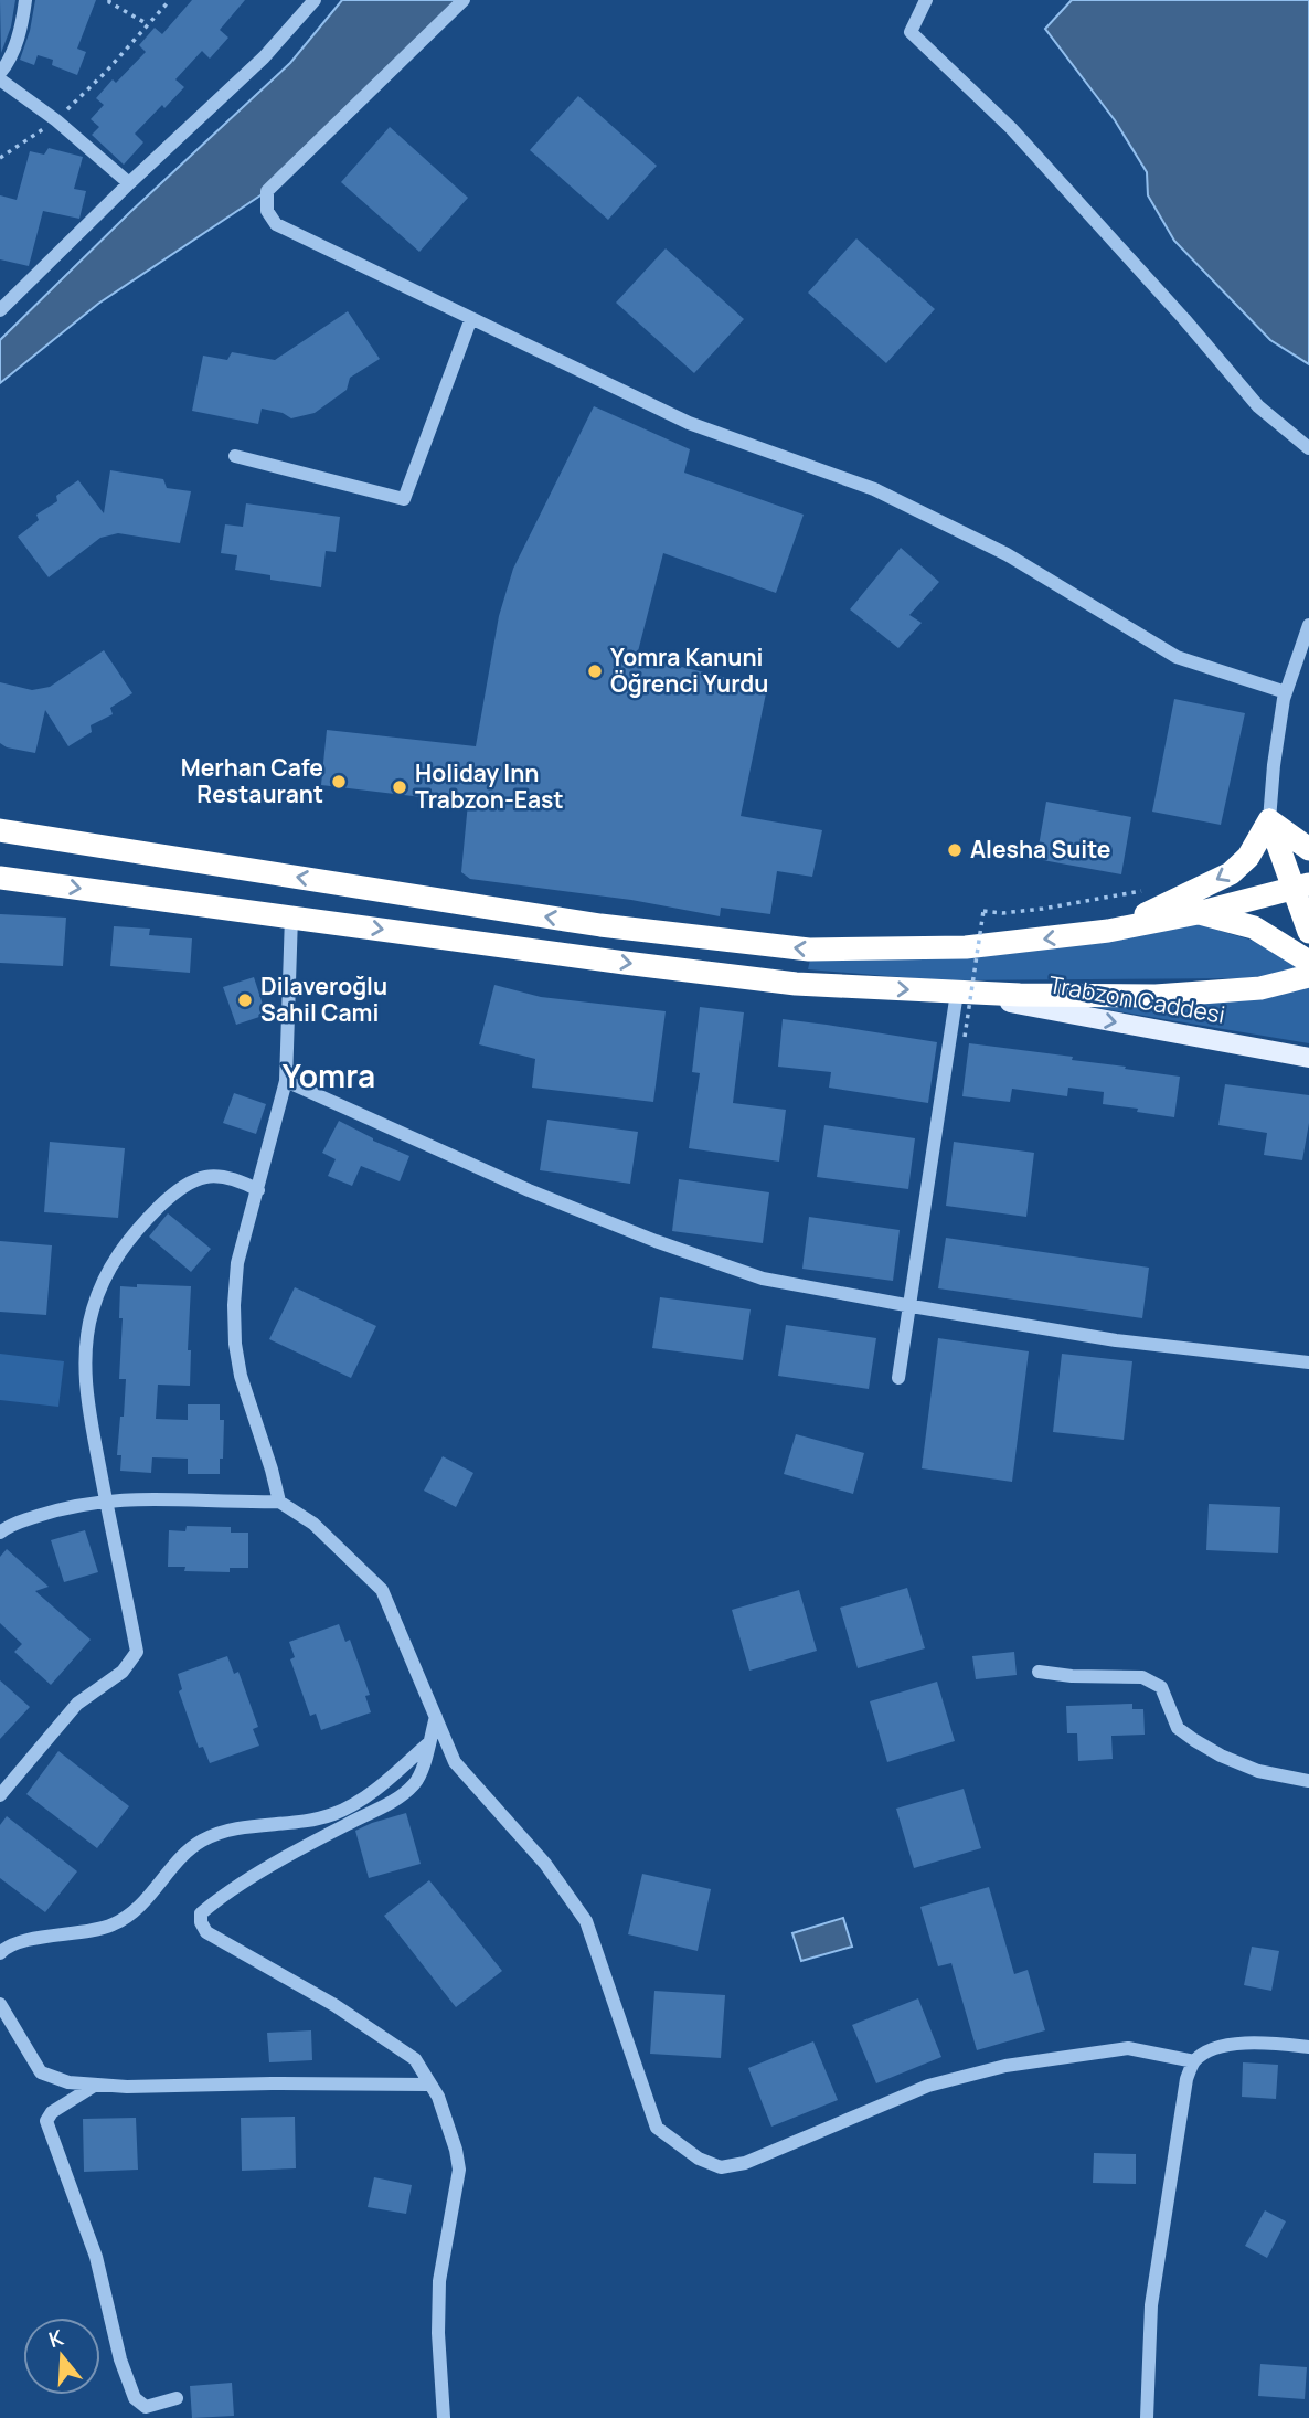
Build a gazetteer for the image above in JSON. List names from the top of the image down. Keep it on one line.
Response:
{"streets":{"main road":["Trabzon Caddesi"]},"one_way":["Trabzon Caddesi"],"districts":["Yomra"],"places":["Yomra Kanuni Öğrenci Yurdu","Merhan Cafe Restaurant","Holiday Inn Trabzon-East","Alesha Suite","Dilaveroğlu Sahil Cami"],"north":"top"}
